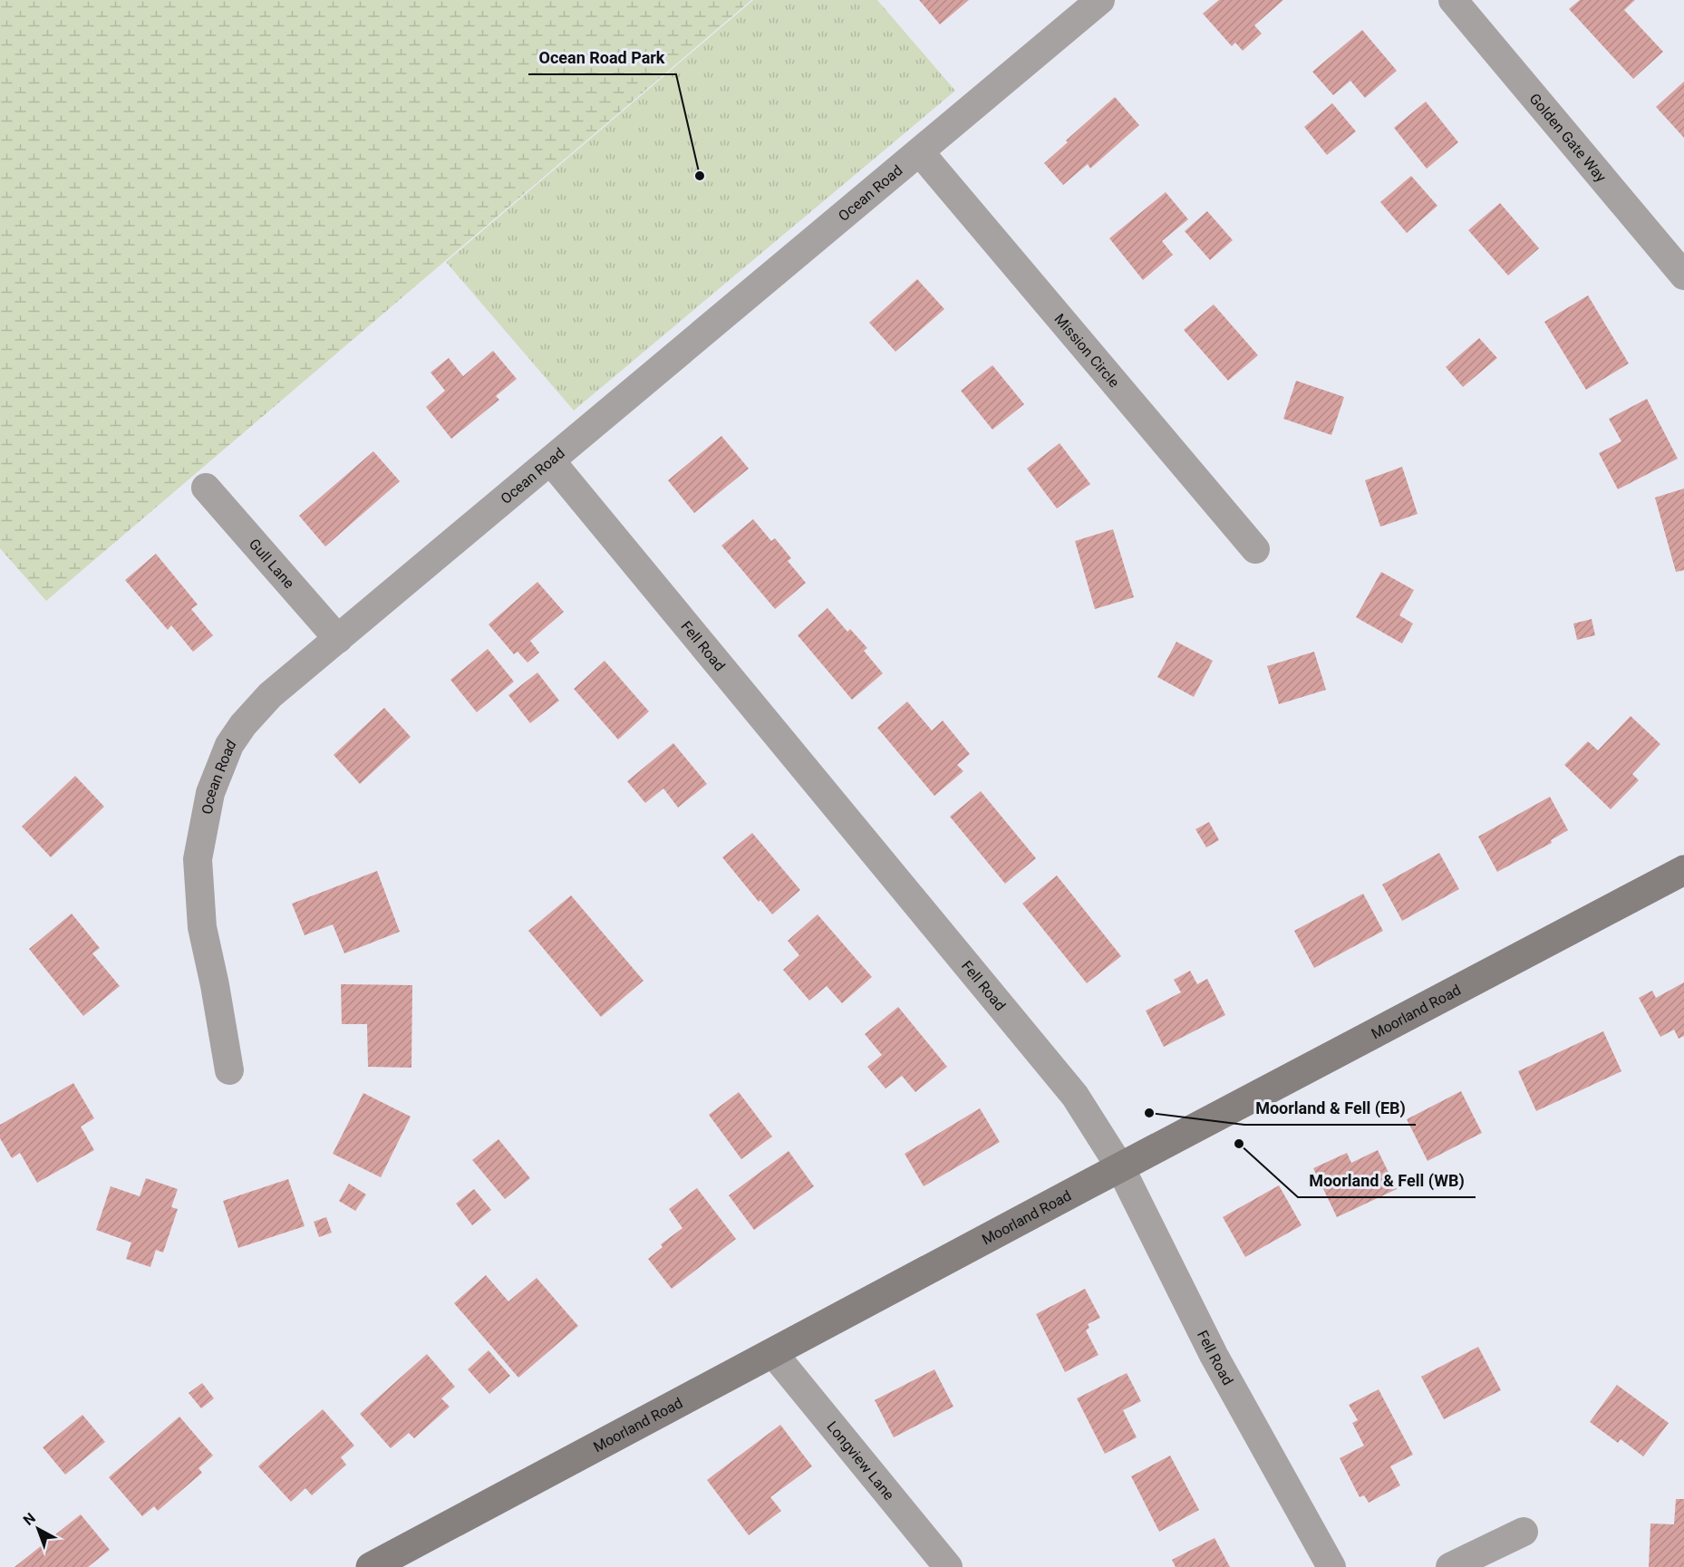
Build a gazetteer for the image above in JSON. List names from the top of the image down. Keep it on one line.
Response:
{"streets":{"street":["Golden Gate Way","Ocean Road","Mission Circle","Gull Lane","Fell Road","Moorland Road","Longview Lane"]},"crossings":[["Ocean Road","Mission Circle"],["Ocean Road","Gull Lane"],["Ocean Road","Fell Road"],["Fell Road","Moorland Road"],["Moorland Road","Longview Lane"]],"places":["Ocean Road Park","Moorland & Fell (EB)","Moorland & Fell (WB)"],"north":"top left"}
